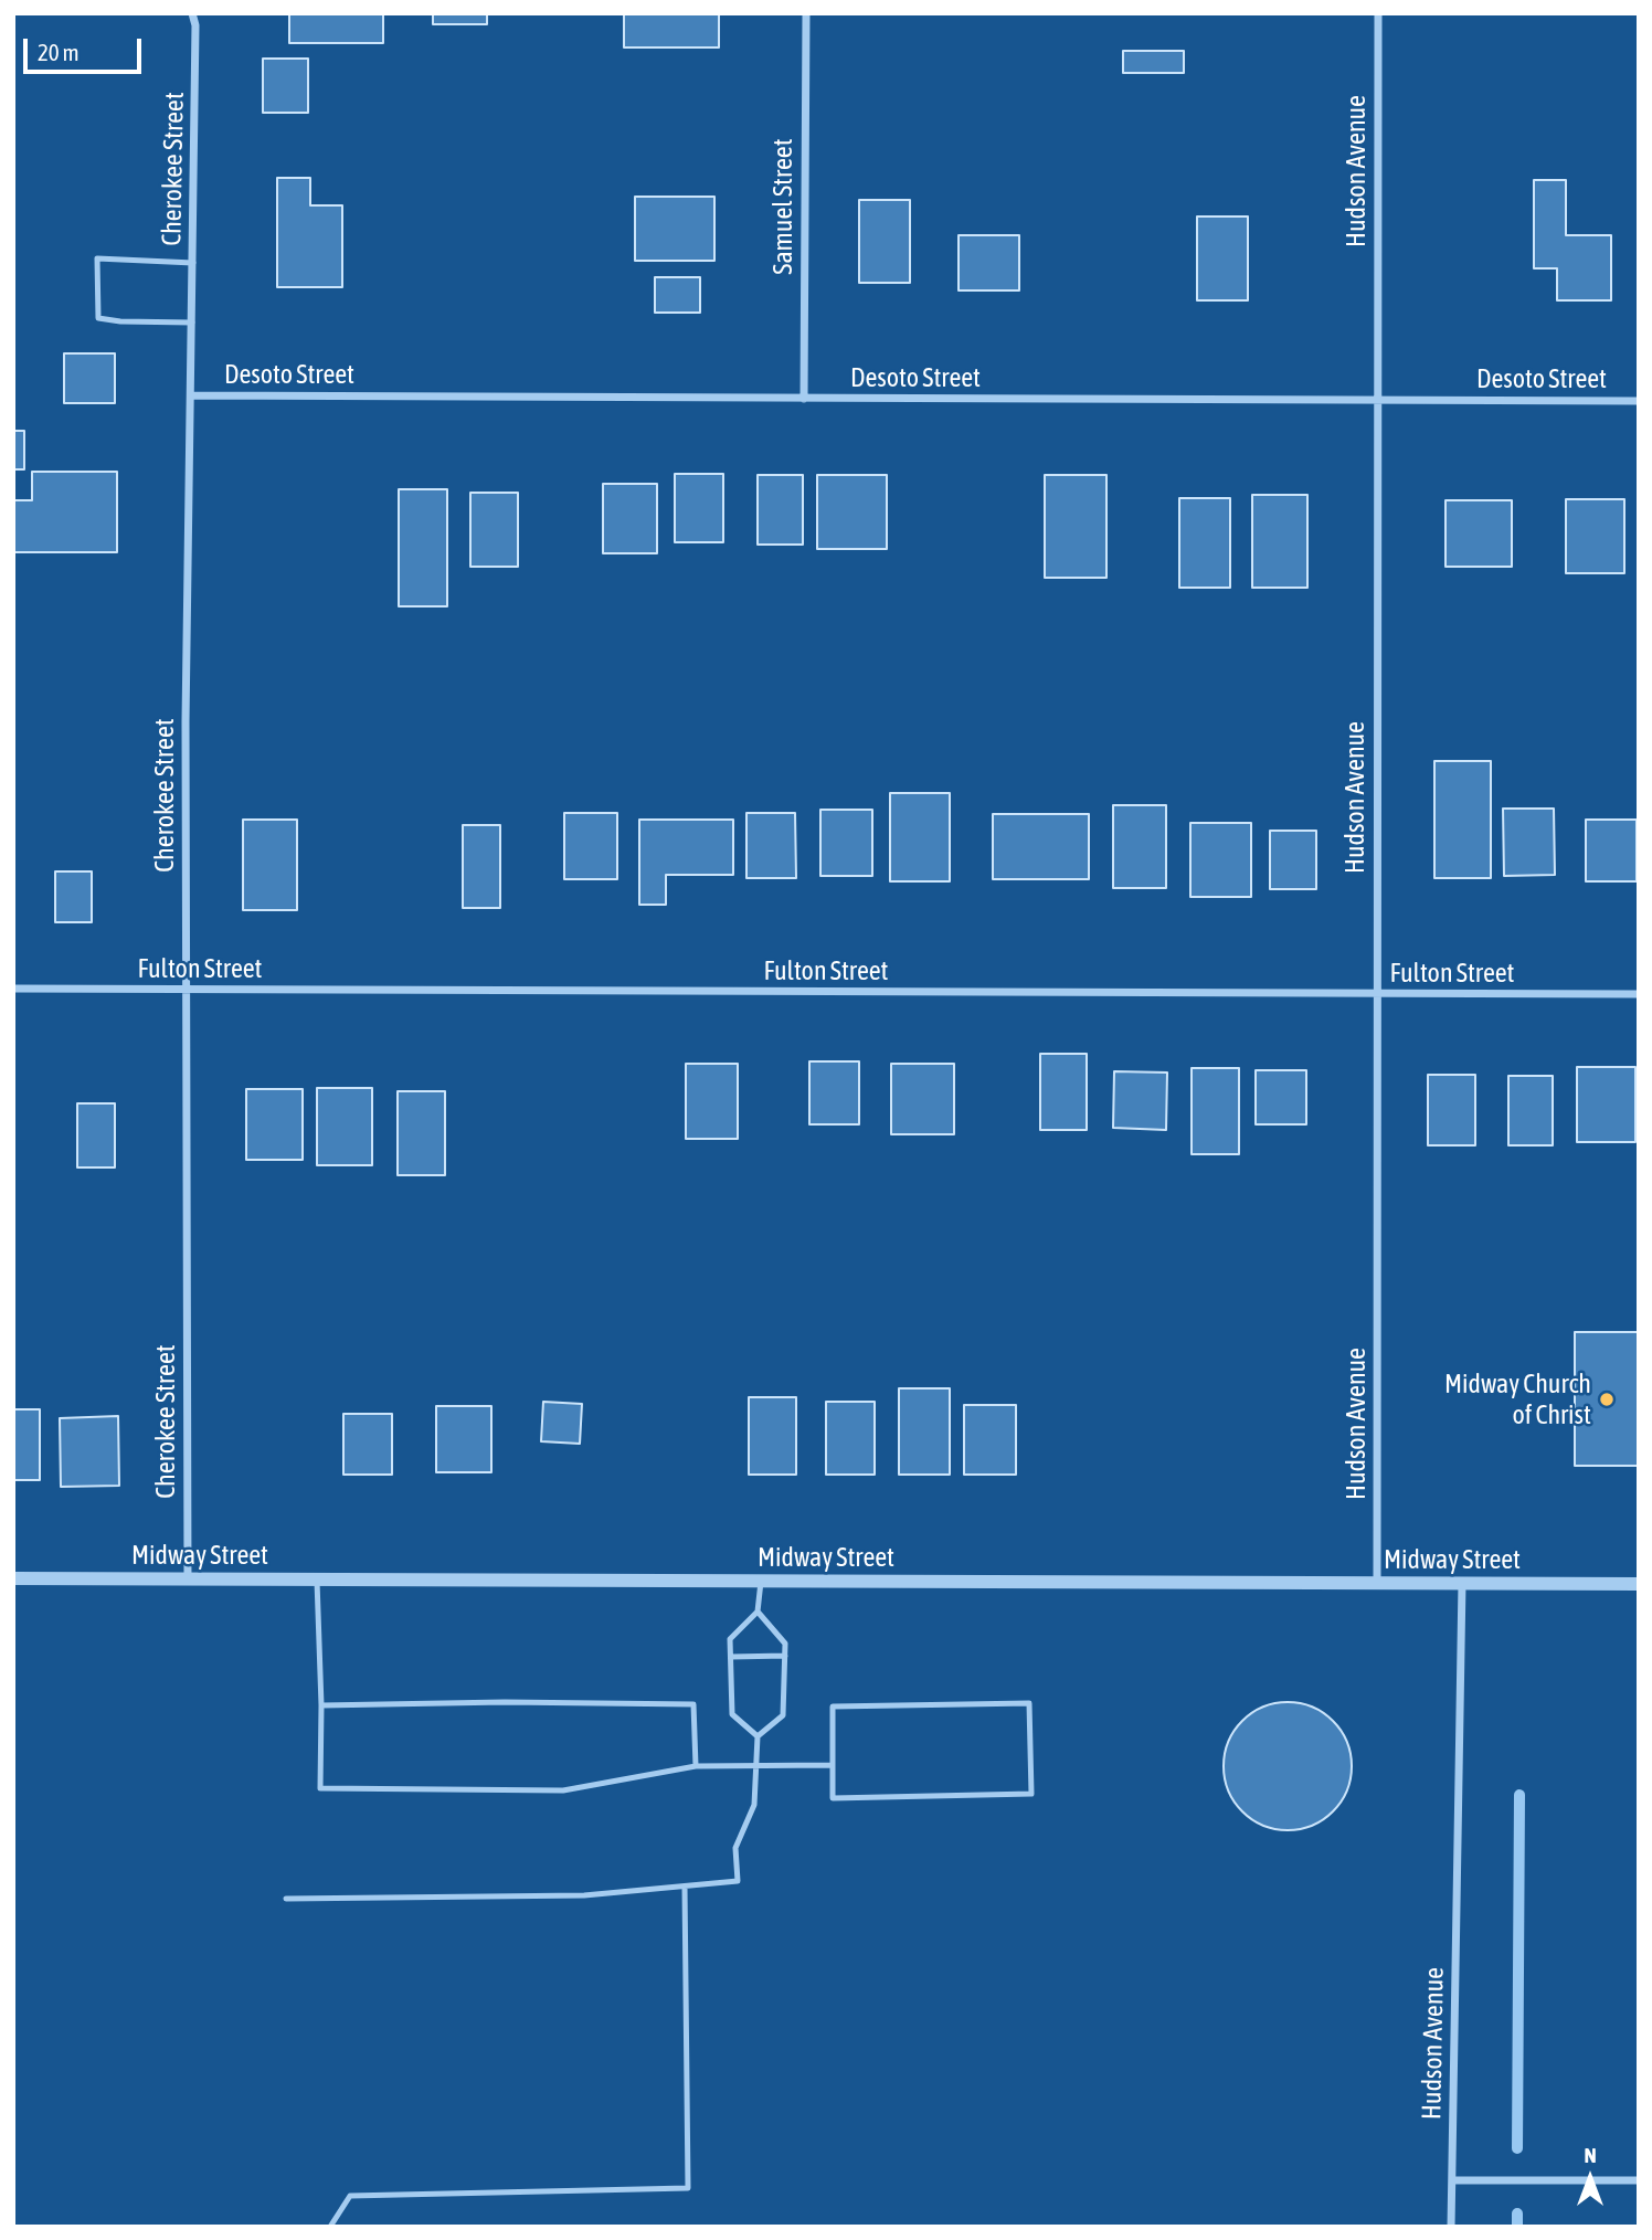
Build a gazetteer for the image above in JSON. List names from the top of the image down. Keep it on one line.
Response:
{"streets":{"street":["Cherokee Street","Hudson Avenue","Samuel Street","Desoto Street","Fulton Street","Midway Street"]},"crossings":[["Cherokee Street","Desoto Street"],["Cherokee Street","Fulton Street"],["Cherokee Street","Midway Street"],["Hudson Avenue","Desoto Street"],["Hudson Avenue","Fulton Street"],["Hudson Avenue","Midway Street"],["Samuel Street","Desoto Street"]],"places":["Midway Church of Christ"],"scale_bar":"20 m","north":"top"}
